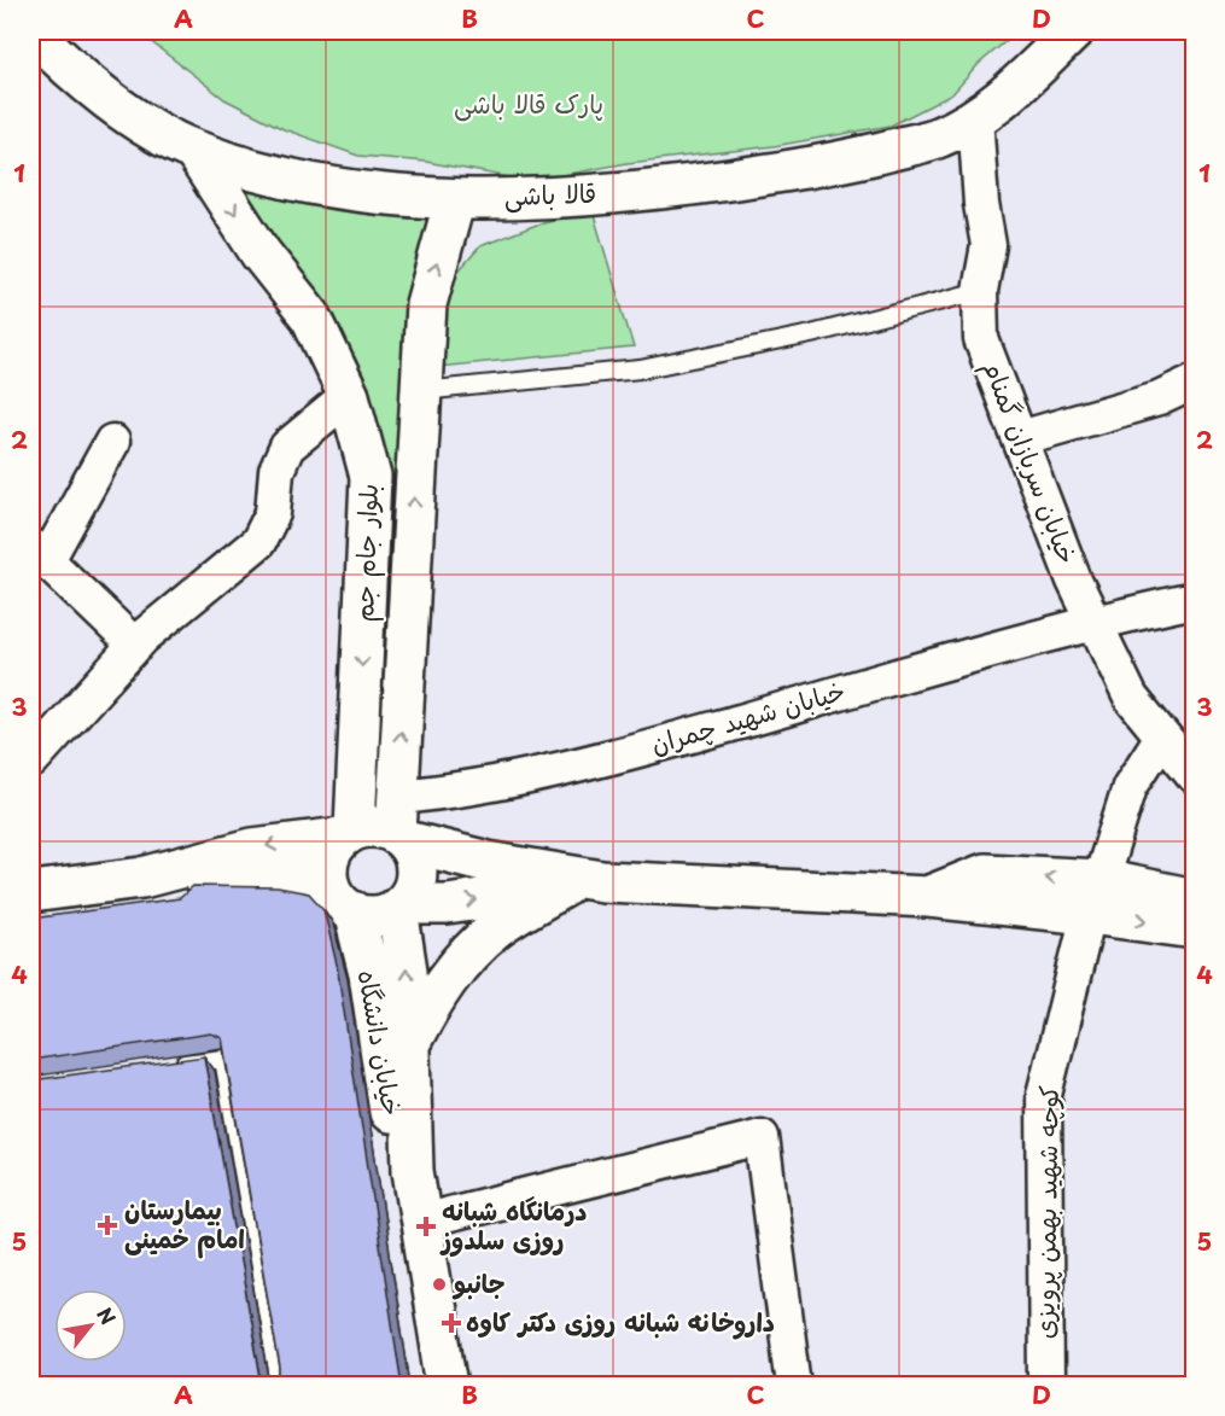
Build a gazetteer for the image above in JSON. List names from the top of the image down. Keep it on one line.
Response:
{"streets":{"main road":["قالا باشی","بلوار جام جم","خیابان دانشگاه"],"street":["خیابان سربازان گمنام","خیابان شهید چمران","کوچه شهید بهمن پرویزی"]},"crossings":[["قالا باشی","خیابان سربازان گمنام"],["قالا باشی","بلوار جام جم"],["خیابان سربازان گمنام","خیابان شهید چمران"],["خیابان سربازان گمنام","کوچه شهید بهمن پرویزی"],["بلوار جام جم","خیابان شهید چمران"],["بلوار جام جم","خیابان دانشگاه"],["خیابان شهید چمران","خیابان دانشگاه"]],"parks":["پارک قالا باشی"],"places":{"health":["بیمارستان امام خمینی","درمانگاه شبانه روزی سلدوز","داروخانه شبانه روزی دکتر کاوه"],"other":["جانبو"]},"north":"top right","grid":{"columns":["A","B","C","D"],"rows":["1","2","3","4","5"]}}
